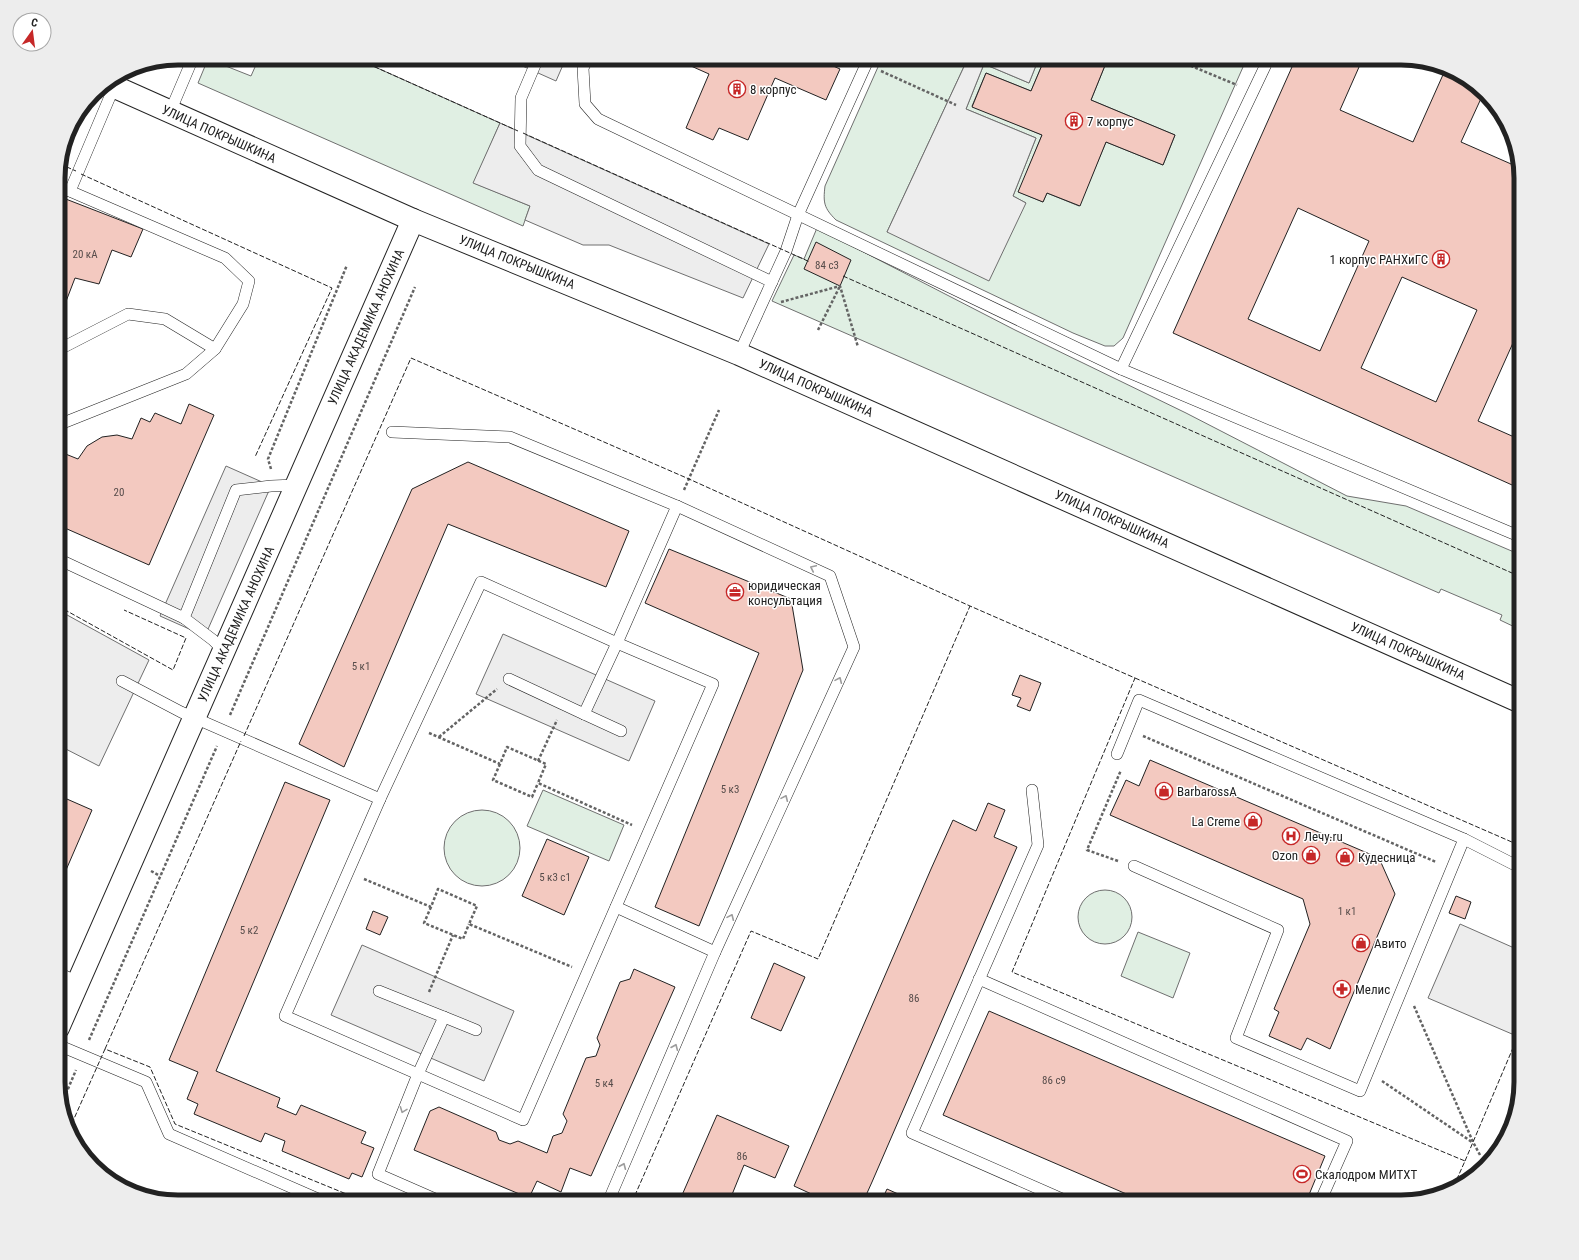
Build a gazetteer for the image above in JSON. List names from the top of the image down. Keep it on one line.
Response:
{"streets":{"main road":["УЛИЦА ПОКРЫШКИНА","УЛИЦА АКАДЕМИКА АНОХИНА"]},"crossings":[["УЛИЦА ПОКРЫШКИНА","УЛИЦА АКАДЕМИКА АНОХИНА"]],"places":{"building":["8 корпус","7 корпус","1 корпус РАНХиГС"],"office":["юридическая консультация"],"shop":["BarbarossA","La Creme","Ozon","Кудесница","Авито"],"hospital":["Лечу.ru"],"pharmacy":["Мелис"],"sports":["Скалодром МИТХТ"]},"house_numbers":["20 кА","84 с3","20","5 к1","5 к3","5 к3 с1","1 к1","5 к2","86","86 с9","5 к4","86"],"north":"top"}
